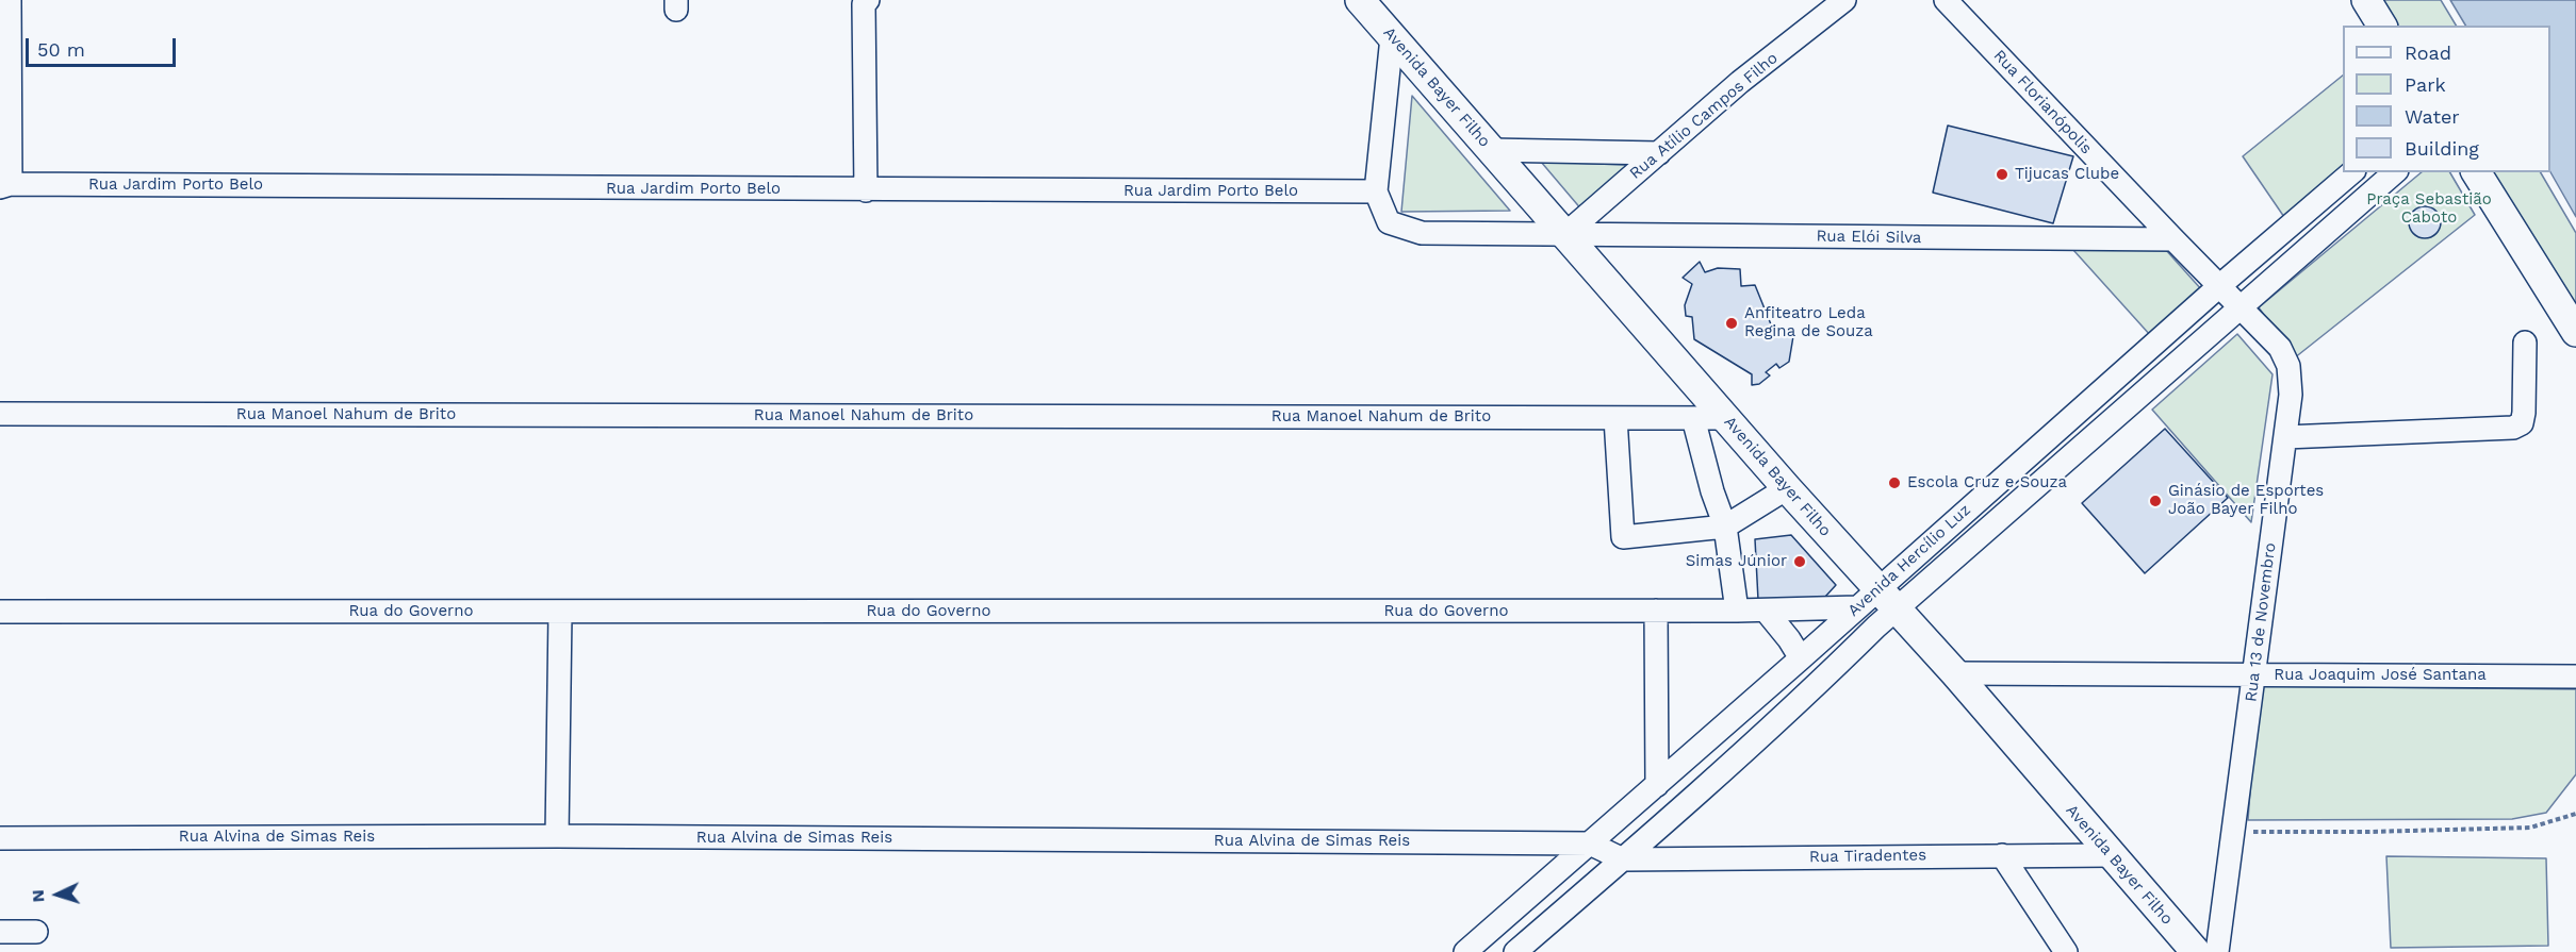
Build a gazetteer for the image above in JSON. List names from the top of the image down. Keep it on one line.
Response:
{"streets":{"main road":["Avenida Bayer Filho"],"street":["Rua Florianópolis","Rua Atílio Campos Filho","Rua Jardim Porto Belo","Rua Elói Silva","Rua Manoel Nahum de Brito","Avenida Hercílio Luz","Rua do Governo","Rua 13 de Novembro","Rua Joaquim José Santana","Rua Alvina de Simas Reis","Rua Tiradentes"]},"crossings":[["Avenida Bayer Filho","Rua Atílio Campos Filho"],["Avenida Bayer Filho","Rua Elói Silva"],["Avenida Bayer Filho","Rua Manoel Nahum de Brito"],["Avenida Bayer Filho","Avenida Hercílio Luz"],["Avenida Bayer Filho","Rua do Governo"],["Avenida Bayer Filho","Rua Joaquim José Santana"],["Avenida Bayer Filho","Rua Tiradentes"],["Rua Florianópolis","Rua Elói Silva"],["Rua Florianópolis","Avenida Hercílio Luz"],["Rua Florianópolis","Rua 13 de Novembro"],["Rua Atílio Campos Filho","Rua Elói Silva"],["Rua Jardim Porto Belo","Rua Elói Silva"],["Avenida Hercílio Luz","Rua do Governo"],["Avenida Hercílio Luz","Rua 13 de Novembro"],["Avenida Hercílio Luz","Rua Alvina de Simas Reis"],["Avenida Hercílio Luz","Rua Tiradentes"],["Rua 13 de Novembro","Rua Joaquim José Santana"]],"parks":["Praça Sebastião Caboto"],"places":["Tijucas Clube","Anfiteatro Leda Regina de Souza","Escola Cruz e Souza","Ginásio de Esportes João Bayer Filho","Simas Júnior"],"legend":["Road","Park","Water","Building"],"scale_bar":"50 m","north":"left"}
